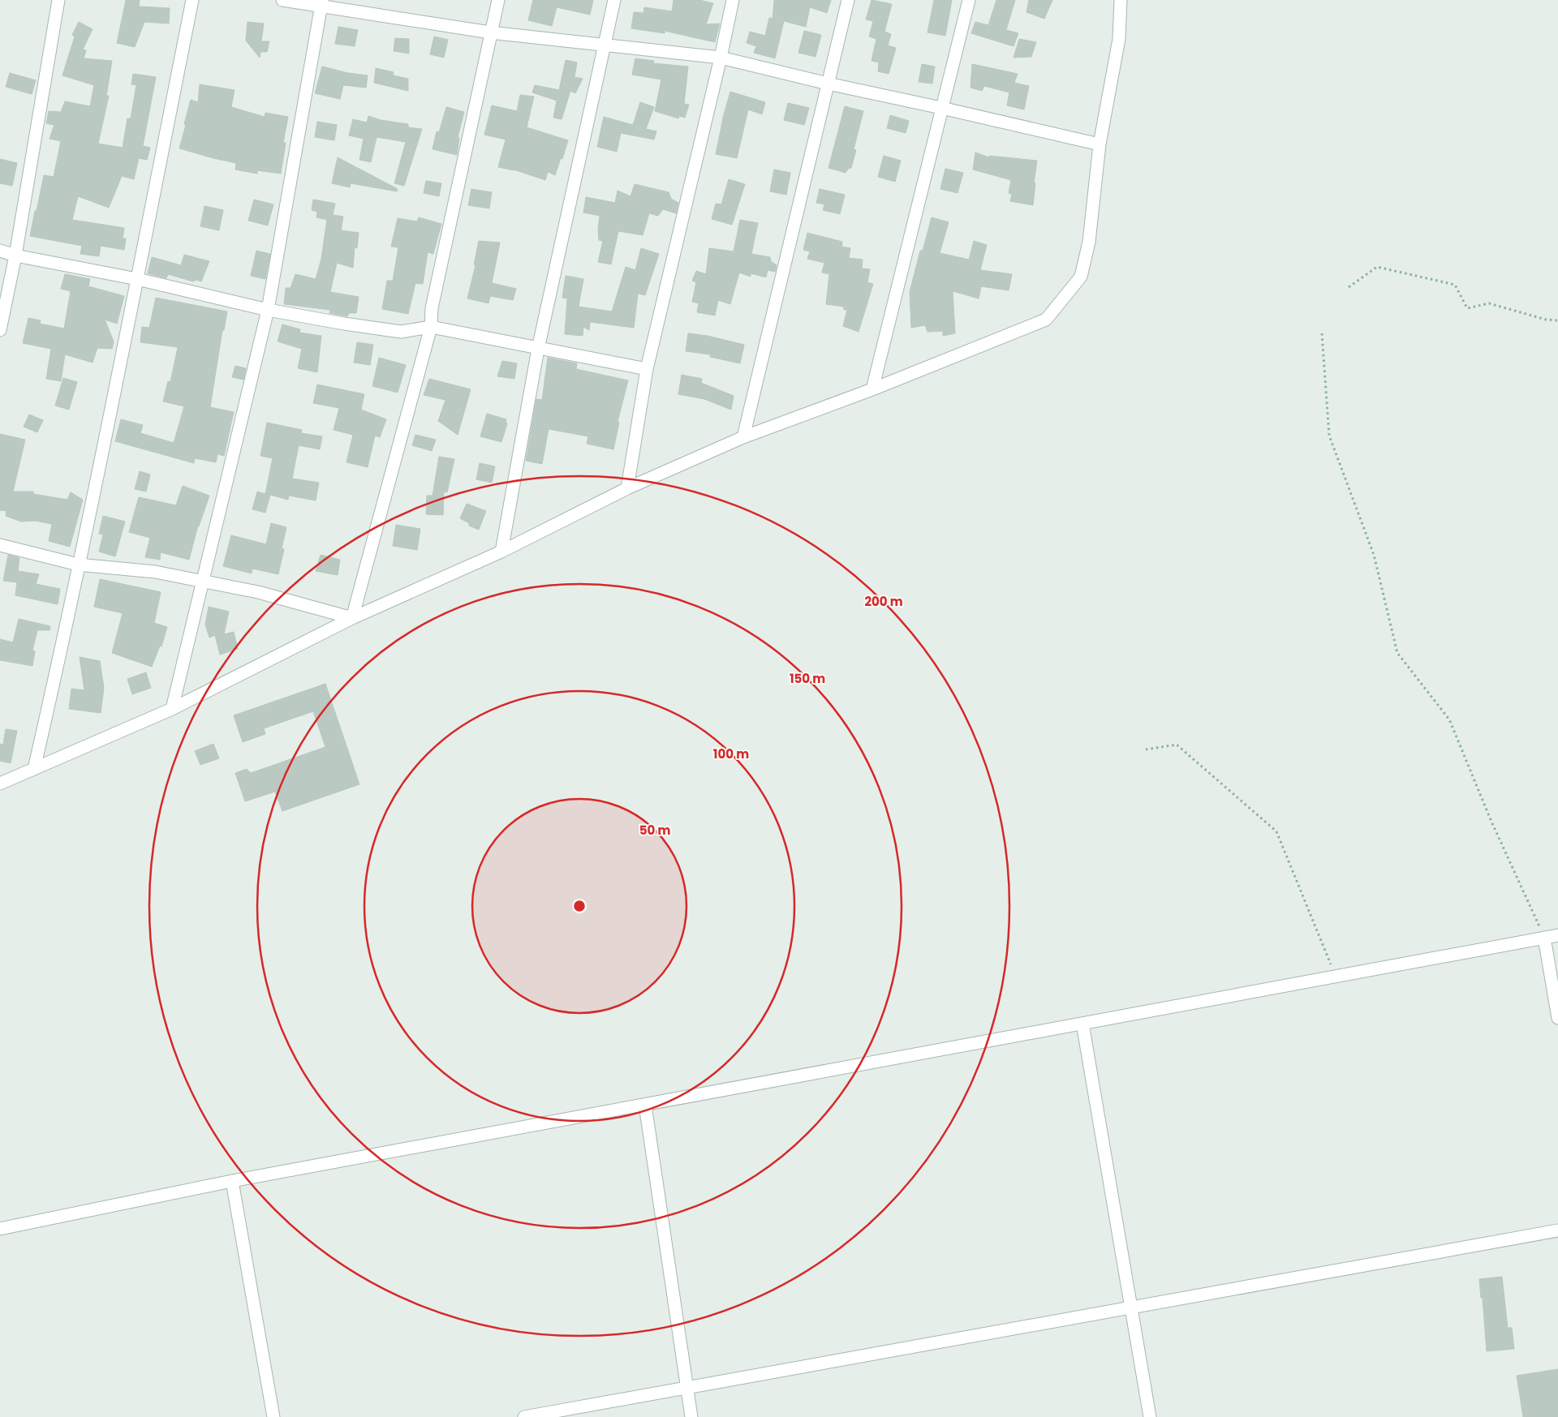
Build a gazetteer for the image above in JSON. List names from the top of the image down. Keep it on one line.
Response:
{"rings":["200 m","150 m","100 m","50 m"]}
